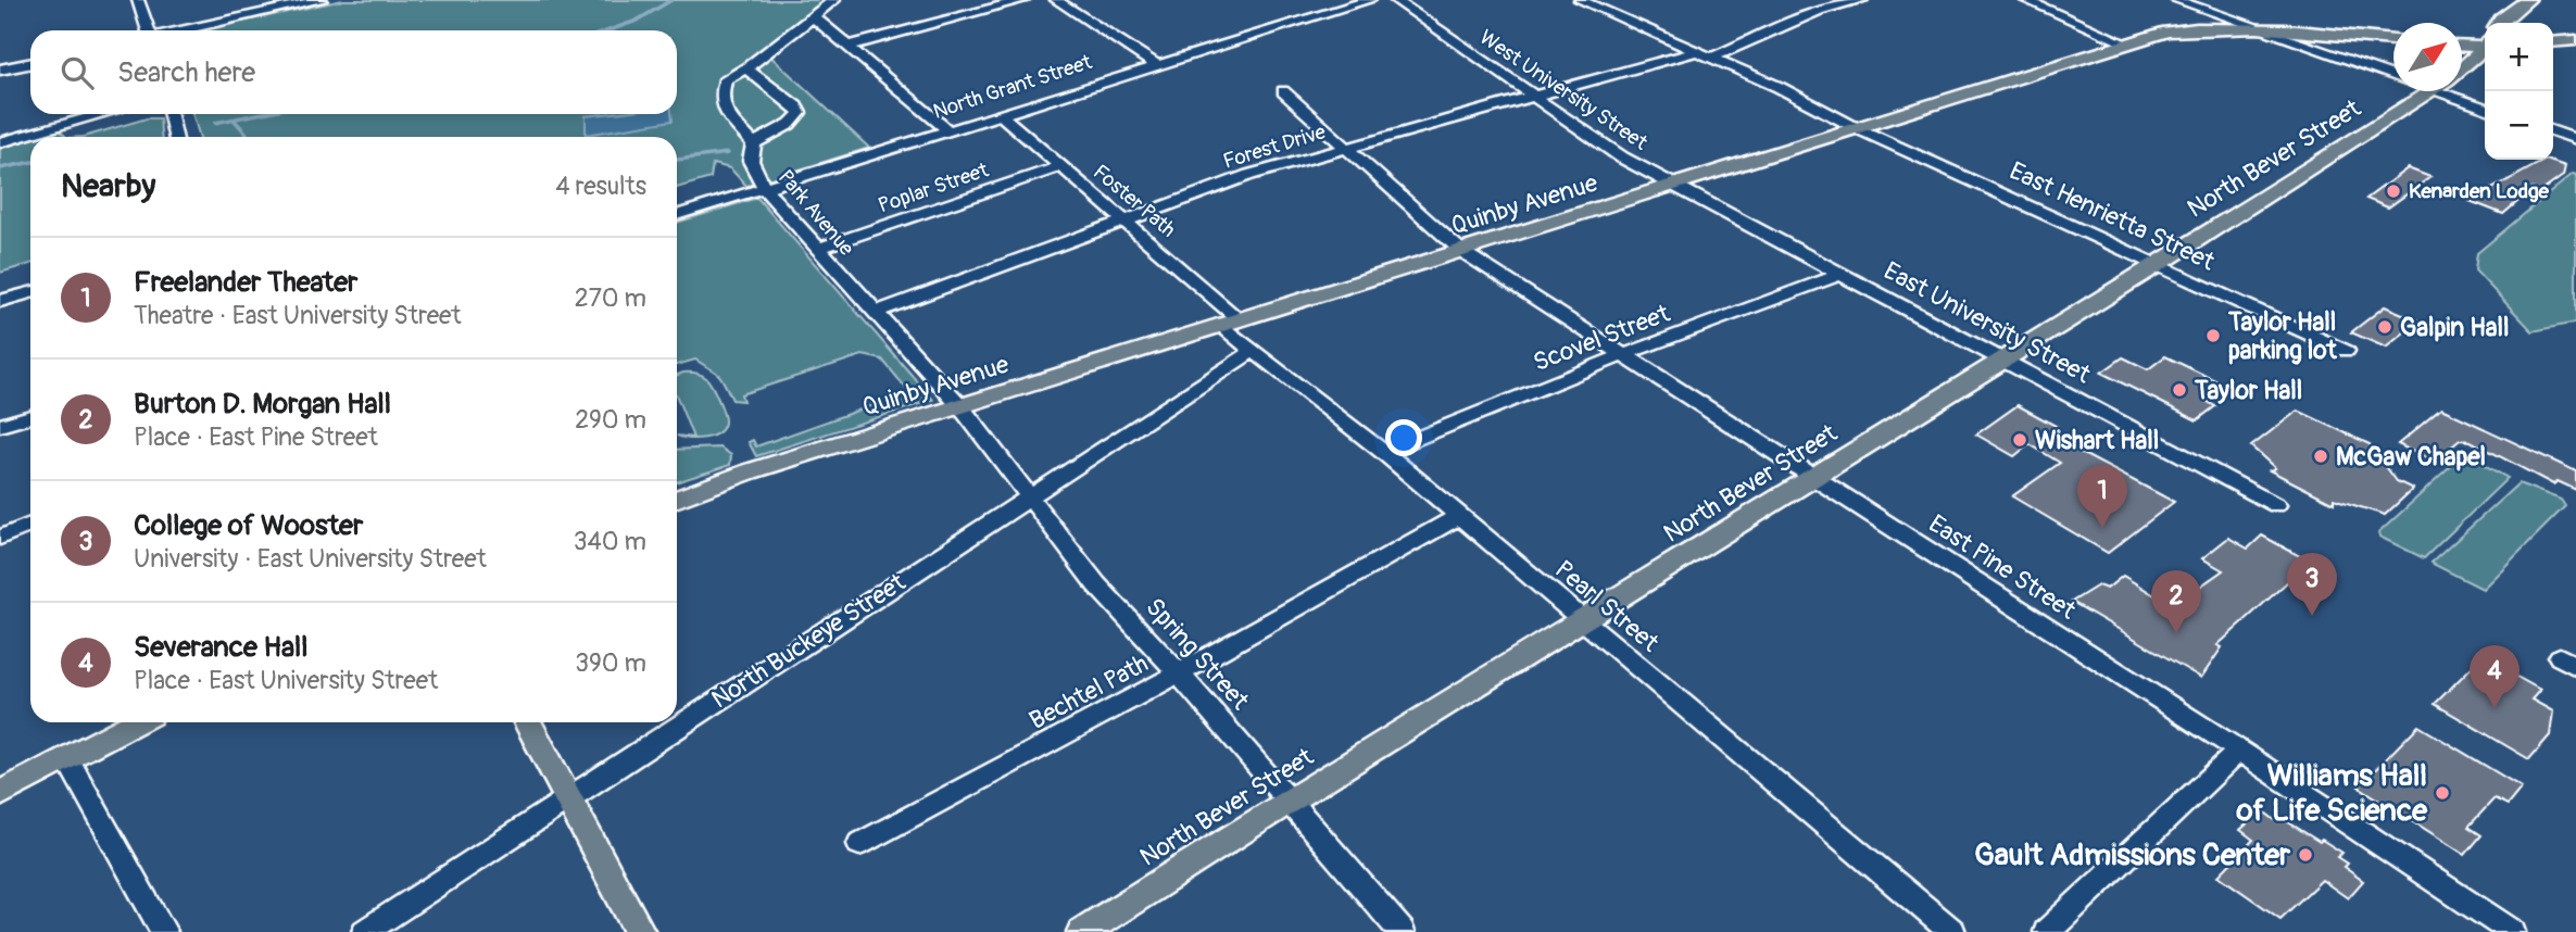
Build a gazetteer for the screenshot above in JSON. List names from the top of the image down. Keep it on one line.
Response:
{"streets":{"main road":["North Bever Street","Quinby Avenue"],"street":["North Grant Street","West University Street","Forest Drive","Poplar Street","Foster Path","Park Avenue","East Henrietta Street","East University Street","Scovel Street","East Pine Street","Pearl Street","North Buckeye Street","Spring Street","Bechtel Path"]},"crossings":[["North Grant Street","Foster Path"],["North Grant Street","Park Avenue"],["West University Street","Forest Drive"],["West University Street","Quinby Avenue"],["West University Street","East University Street"],["Forest Drive","Foster Path"],["Forest Drive","Park Avenue"],["Forest Drive","East Henrietta Street"],["Forest Drive","East Pine Street"],["North Bever Street","East Henrietta Street"],["North Bever Street","East University Street"],["North Bever Street","East Pine Street"],["North Bever Street","Pearl Street"],["North Bever Street","Spring Street"],["Poplar Street","Foster Path"],["Poplar Street","Park Avenue"],["Foster Path","Quinby Avenue"],["Foster Path","Pearl Street"],["Quinby Avenue","Park Avenue"],["Quinby Avenue","East Henrietta Street"],["Quinby Avenue","East University Street"],["Quinby Avenue","East Pine Street"],["Quinby Avenue","Pearl Street"],["Quinby Avenue","Spring Street"],["Park Avenue","Spring Street"],["East University Street","Scovel Street"],["Scovel Street","East Pine Street"],["Scovel Street","Pearl Street"],["Pearl Street","North Buckeye Street"],["Pearl Street","Bechtel Path"],["North Buckeye Street","Spring Street"],["Spring Street","Bechtel Path"]],"places":["Kenarden Lodge","Galpin Hall","Taylor Hall parking lot","Taylor Hall","Wishart Hall","McGaw Chapel","Williams Hall of Life Science","Gault Admissions Center"],"north":"top right","page":{"map_buttons":["+","−"],"search":"Search here","heading":["Nearby","4 results"],"list":[{"mark":"1","name":"Freelander Theater","note":"Theatre · East University Street","value":"270 m"},{"mark":"2","name":"Burton D. Morgan Hall","note":"Place · East Pine Street","value":"290 m"},{"mark":"3","name":"College of Wooster","note":"University · East University Street","value":"340 m"},{"mark":"4","name":"Severance Hall","note":"Place · East University Street","value":"390 m"}],"pins":["1","3","2","4"]}}
